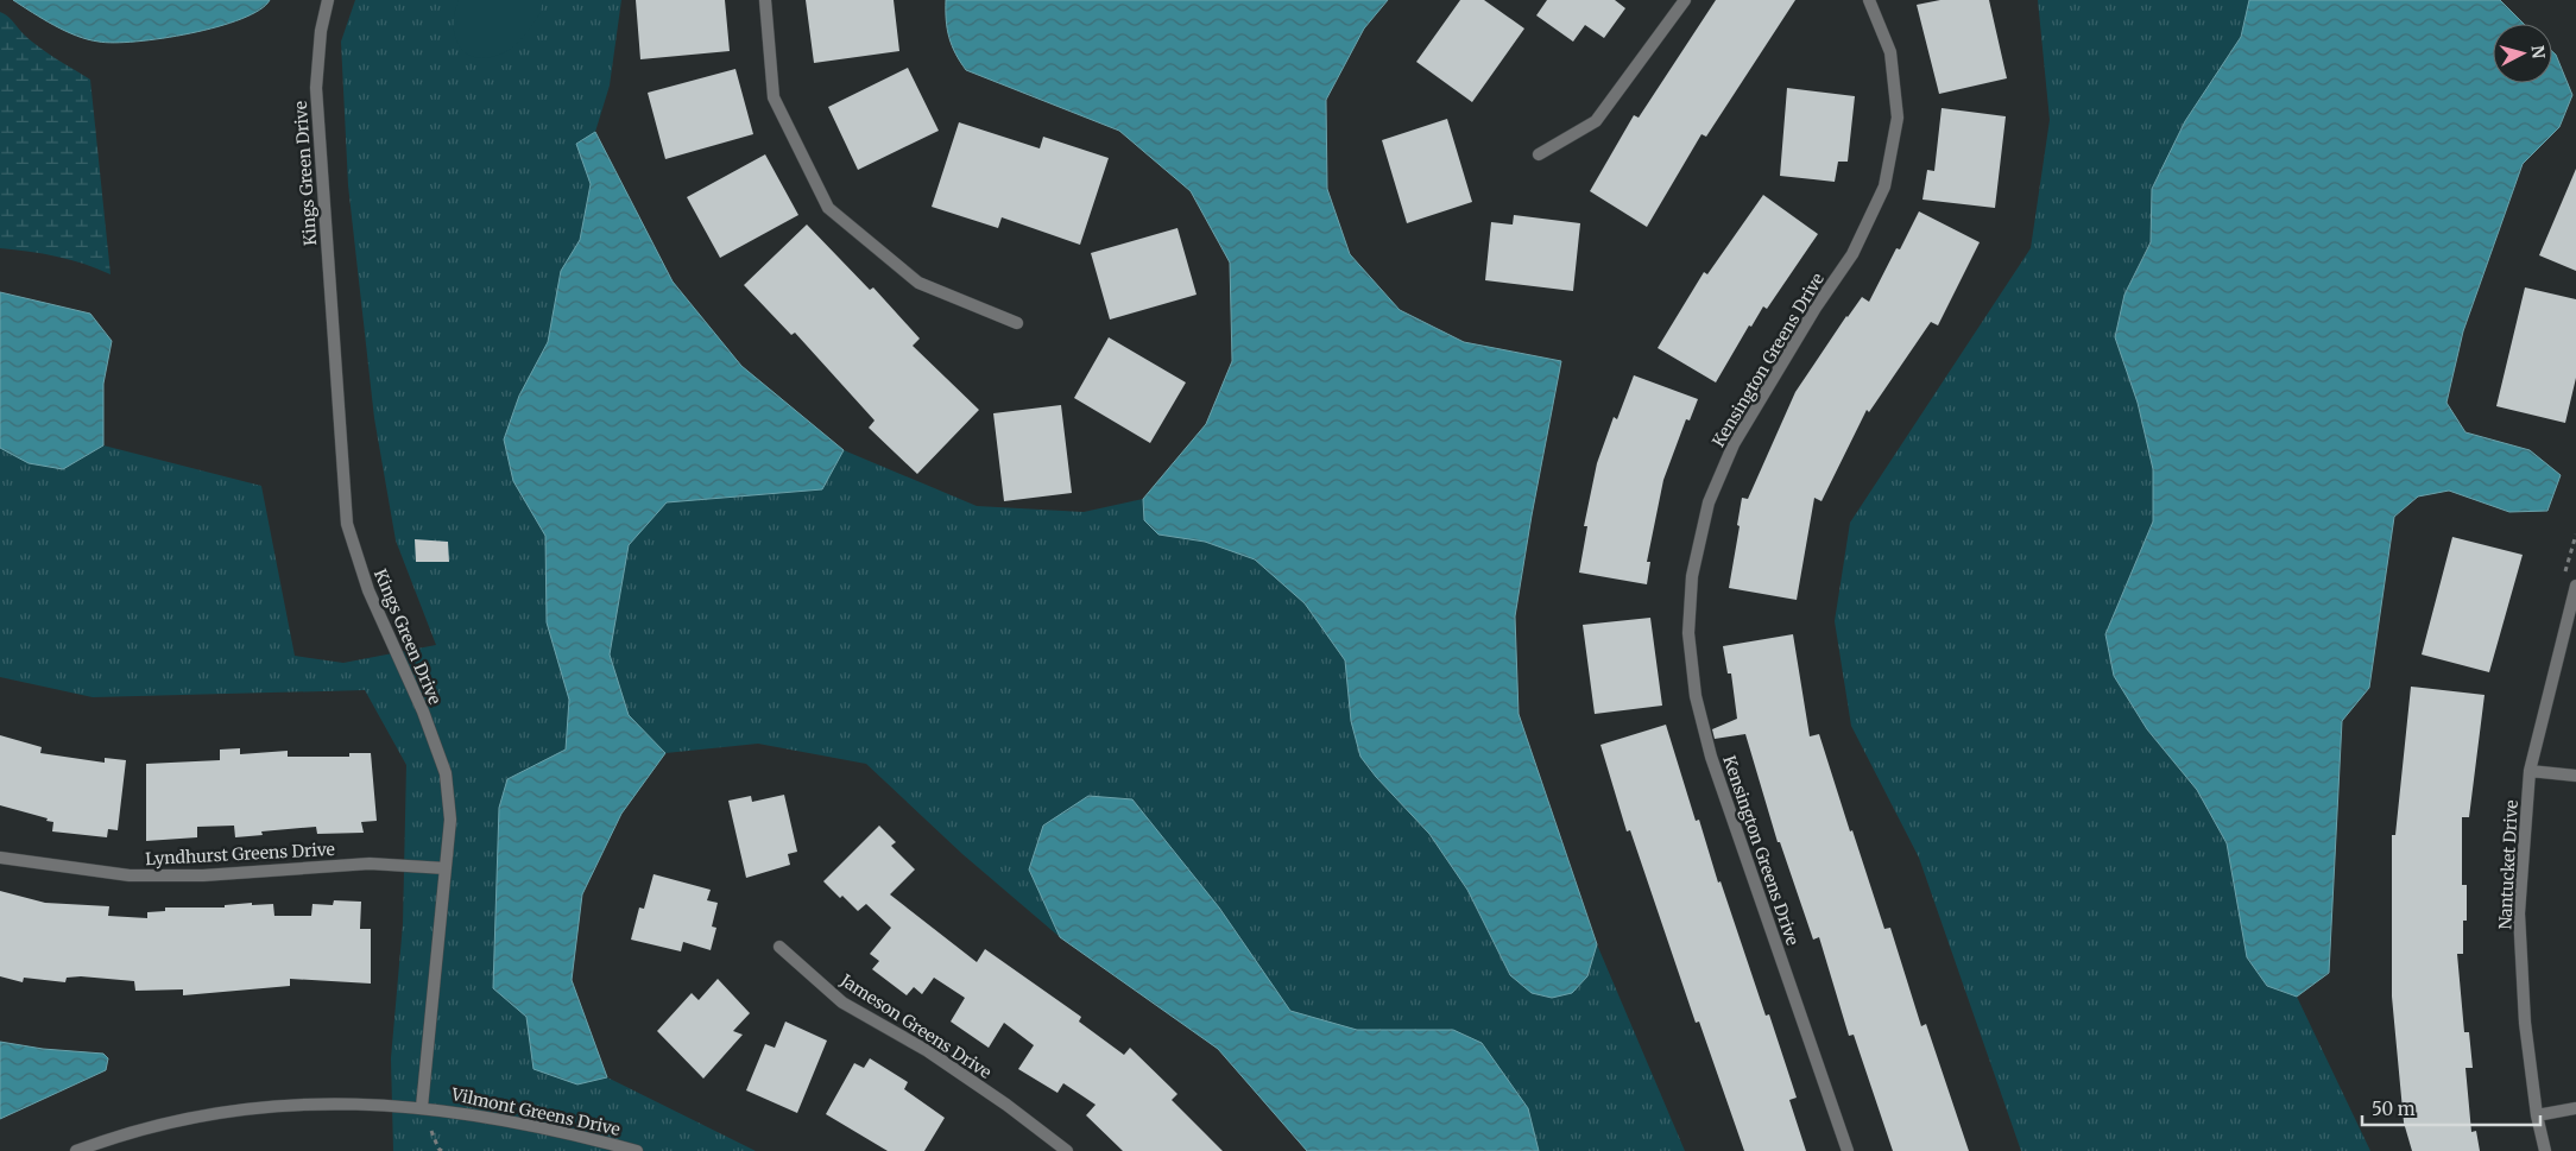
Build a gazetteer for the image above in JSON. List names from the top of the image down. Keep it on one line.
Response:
{"streets":{"street":["Kings Green Drive","Kensington Greens Drive","Lyndhurst Greens Drive","Nantucket Drive","Jameson Greens Drive","Vilmont Greens Drive"]},"crossings":[["Kings Green Drive","Lyndhurst Greens Drive"],["Kings Green Drive","Vilmont Greens Drive"]],"scale_bar":"50 m","north":"right"}
